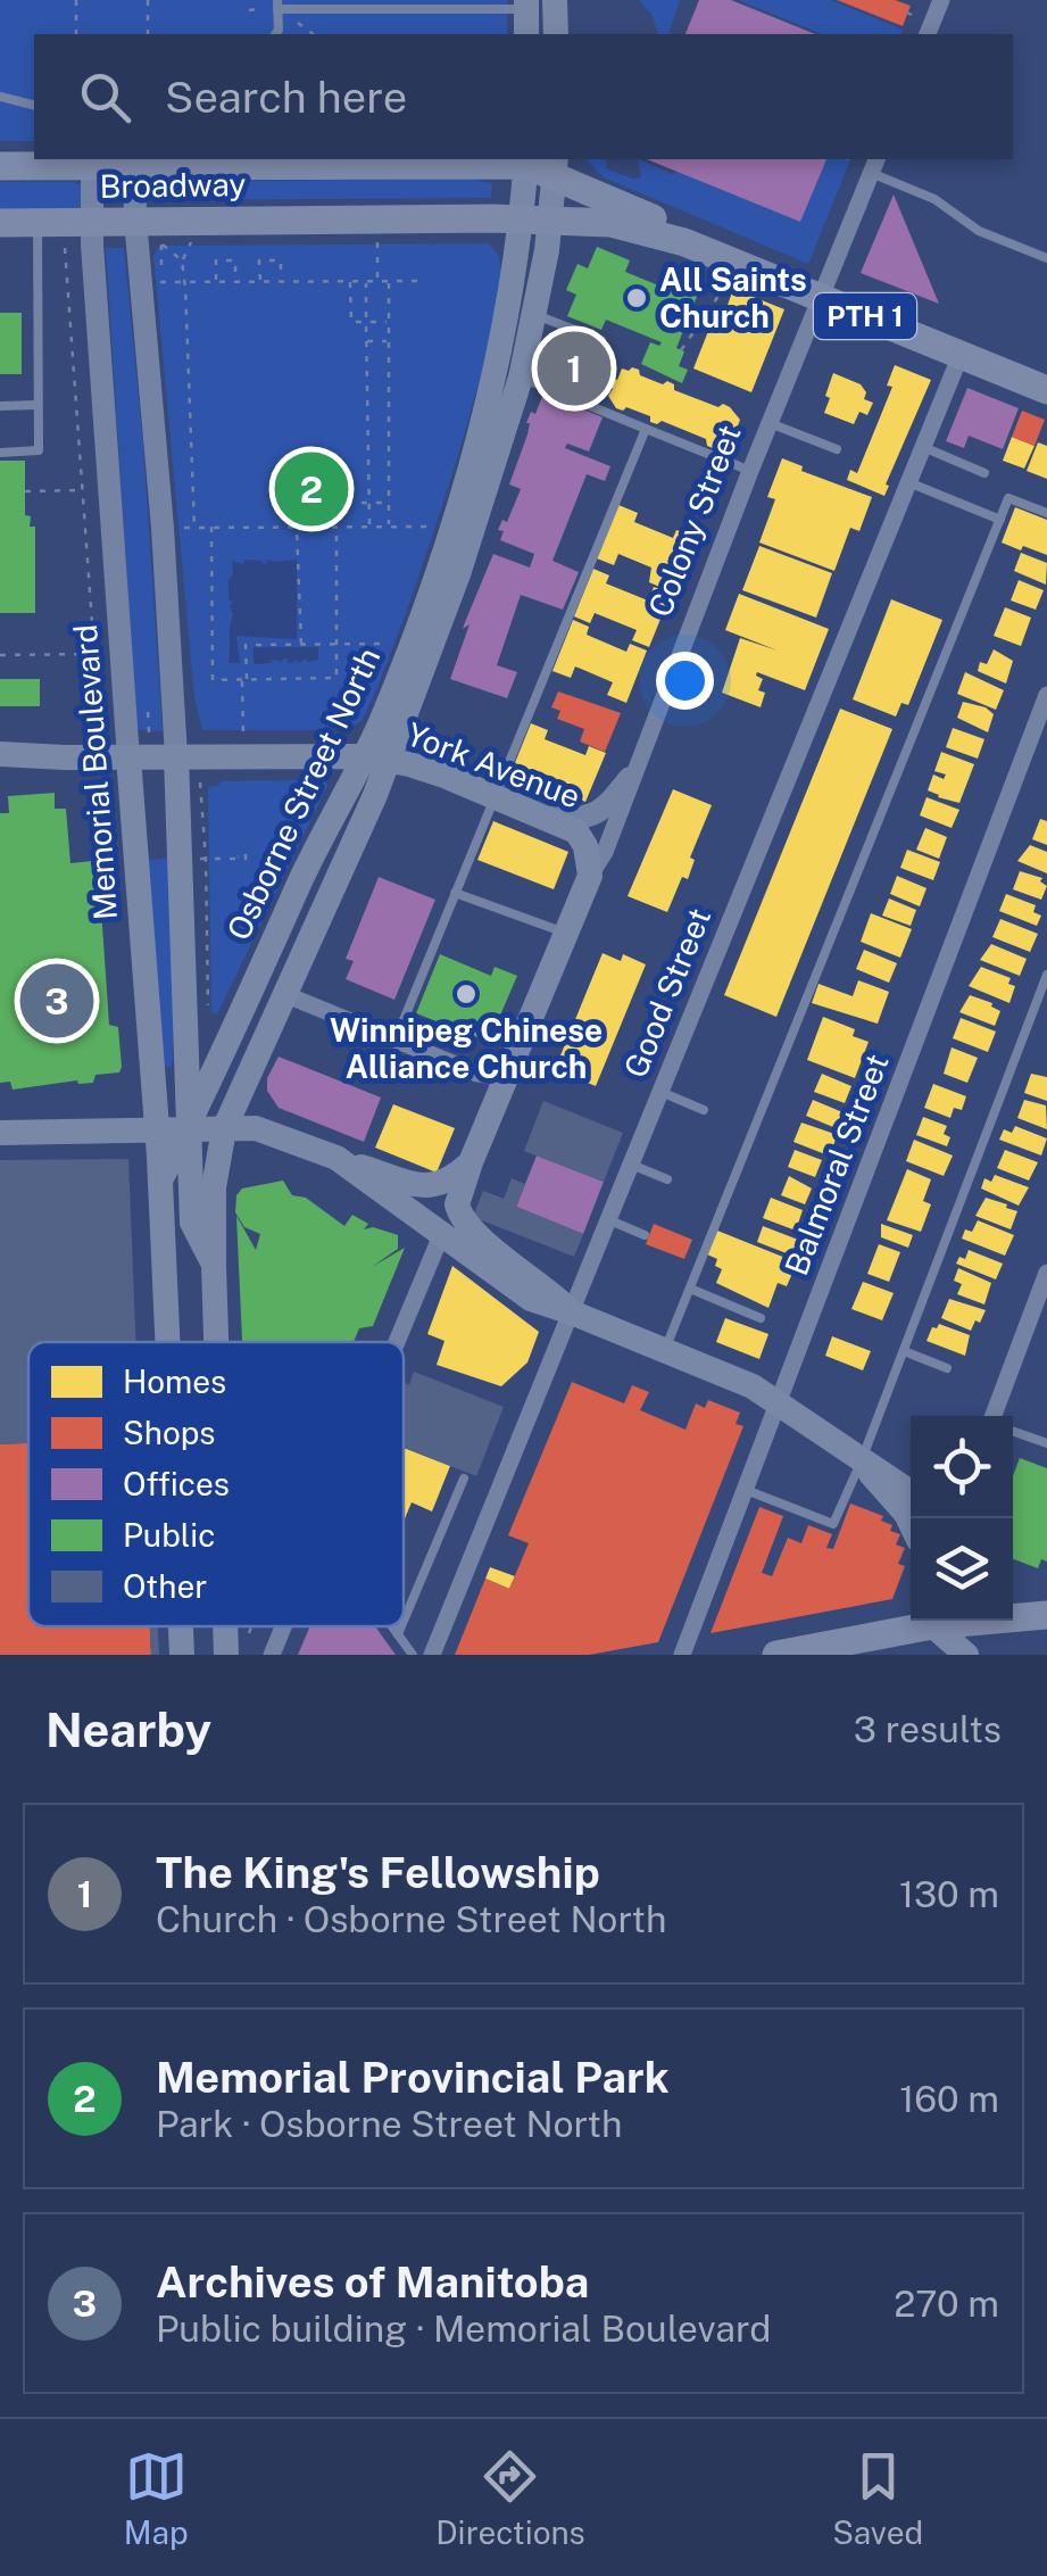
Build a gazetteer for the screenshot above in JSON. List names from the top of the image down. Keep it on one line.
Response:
{"streets":{"highway":["Broadway","PTH 1"],"main road":["Colony Street","York Avenue","Memorial Boulevard","Osborne Street North"],"street":["Good Street","Balmoral Street"]},"crossings":[["Broadway","Colony Street"],["Broadway","Memorial Boulevard"],["Broadway","Osborne Street North"],["Broadway","Good Street"],["Colony Street","York Avenue"],["Colony Street","Good Street"],["York Avenue","Memorial Boulevard"],["York Avenue","Osborne Street North"],["Memorial Boulevard","Osborne Street North"]],"places":["All Saints Church","Winnipeg Chinese Alliance Church"],"legend":["Homes","Shops","Offices","Public","Other"],"page":{"search":"Search here","pins":["1","2","3"],"heading":["Nearby","3 results"],"list":[{"mark":"1","name":"The King's Fellowship","note":"Church · Osborne Street North","value":"130 m"},{"mark":"2","name":"Memorial Provincial Park","note":"Park · Osborne Street North","value":"160 m"},{"mark":"3","name":"Archives of Manitoba","note":"Public building · Memorial Boulevard","value":"270 m"}],"nav":["Map","Directions","Saved"]}}
